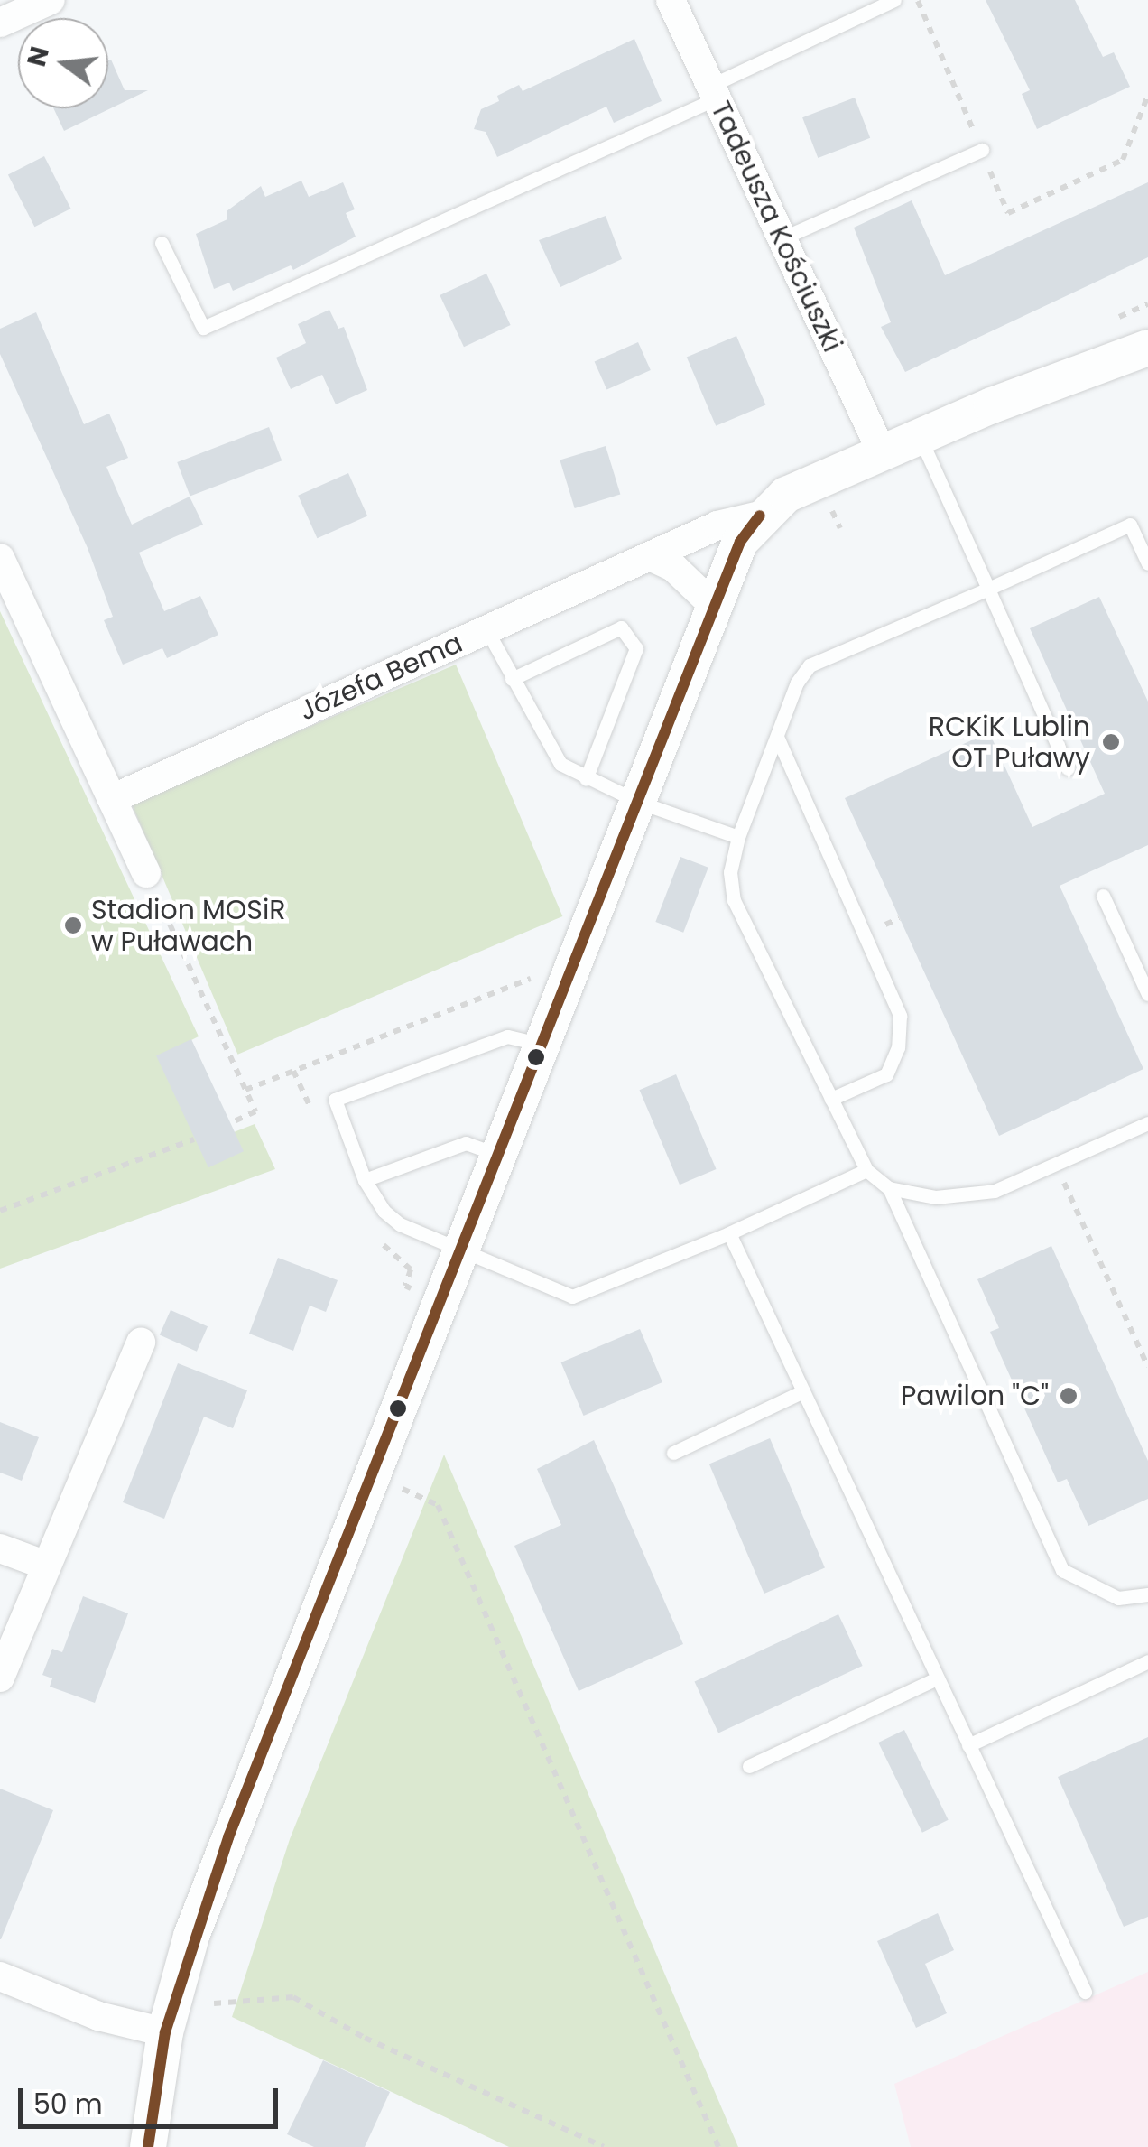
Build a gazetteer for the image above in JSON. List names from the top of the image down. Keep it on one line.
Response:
{"streets":{"street":["Tadeusza Kościuszki","Józefa Bema"]},"crossings":[["Tadeusza Kościuszki","Józefa Bema"]],"places":["RCKiK Lublin OT Puławy","Stadion MOSiR w Puławach","Pawilon \"C\""],"scale_bar":"50 m","north":"left"}
